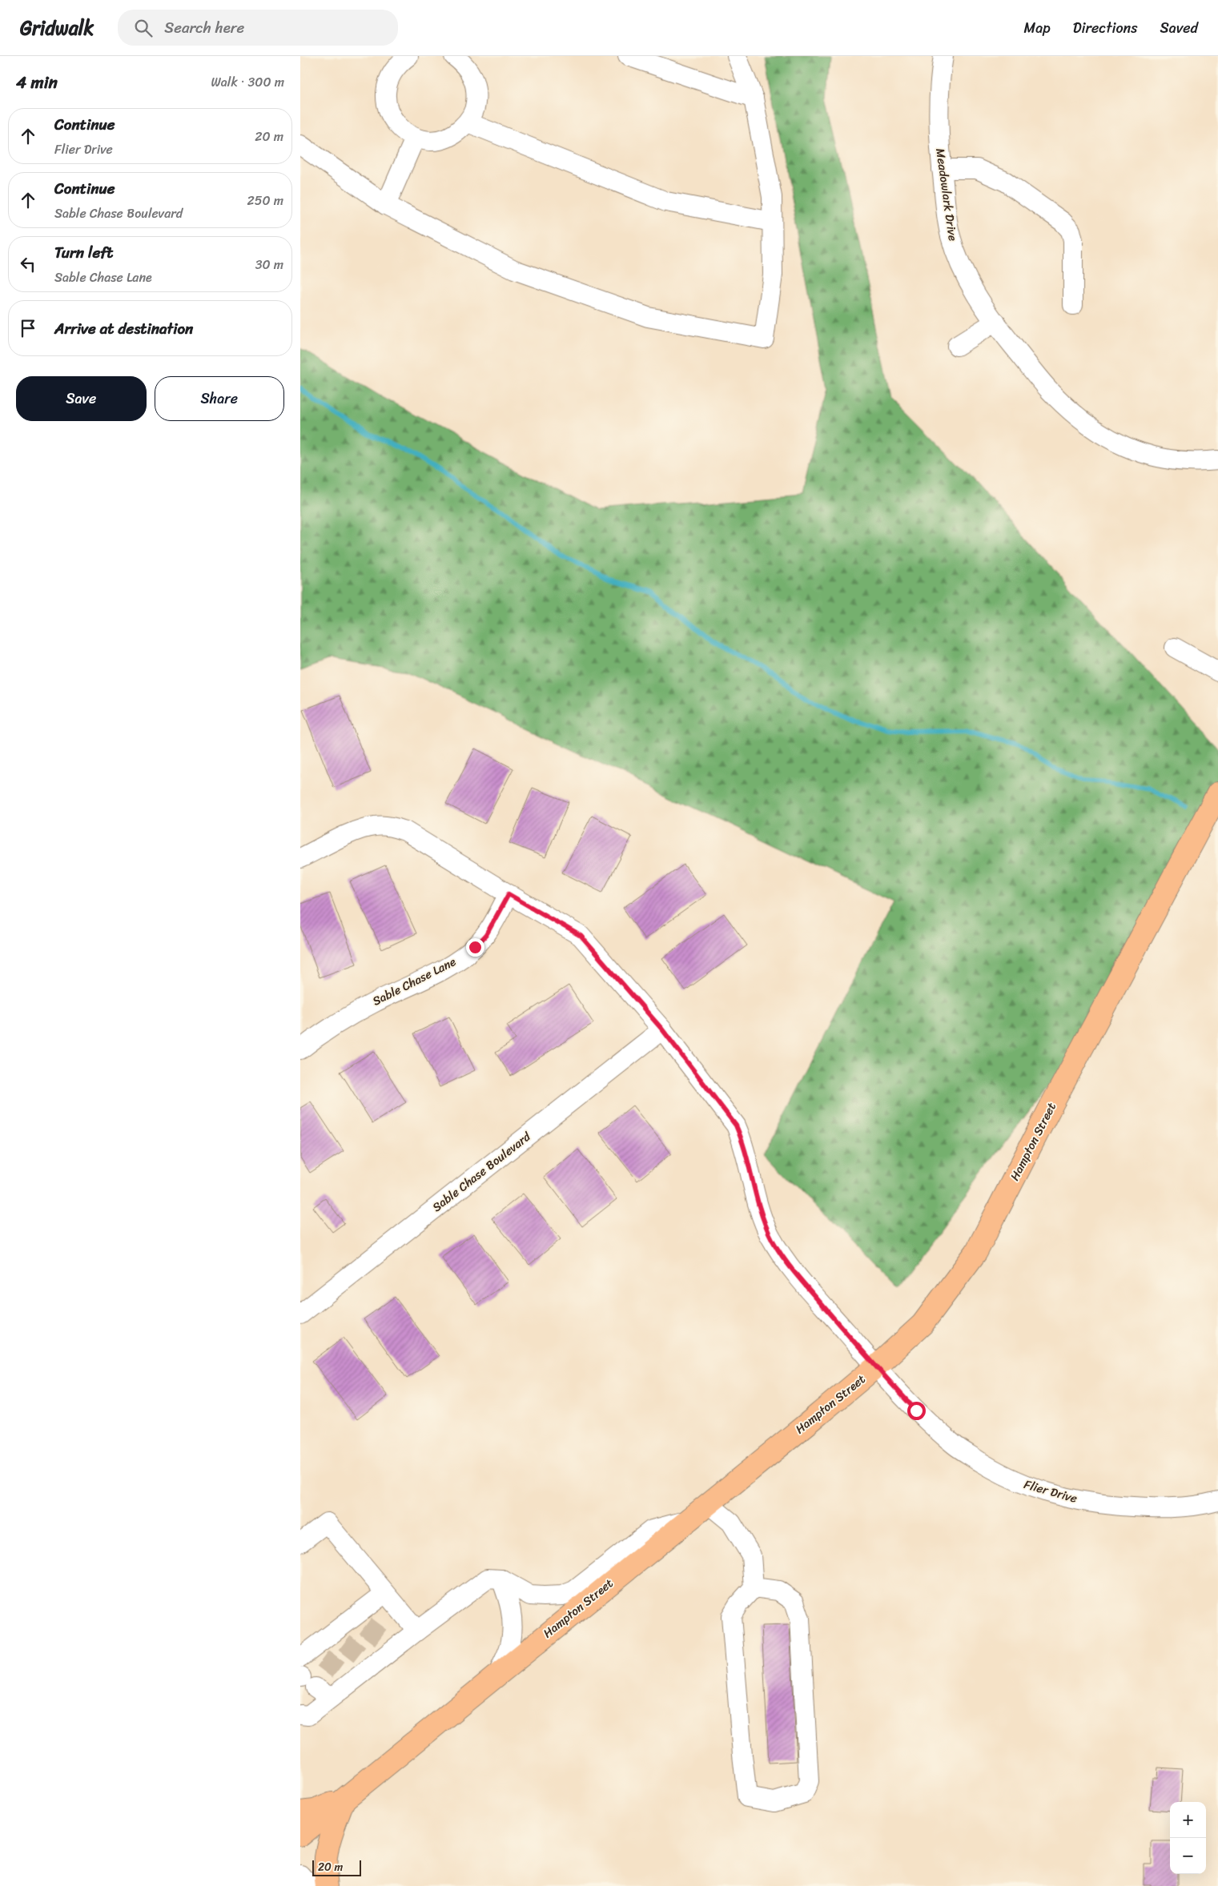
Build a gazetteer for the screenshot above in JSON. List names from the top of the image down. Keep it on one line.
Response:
{"streets":{"main road":["Hampton Street"],"street":["Meadowlark Drive","Sable Chase Lane","Sable Chase Boulevard","Flier Drive"]},"crossings":[["Hampton Street","Flier Drive"]],"scale_bar":"20 m","page":{"header":"Gridwalk","search":"Search here","nav":["Map","Directions","Saved"],"heading":["4 min","Walk · 300 m"],"list":[["Continue","Flier Drive","20 m"],["Continue","Sable Chase Boulevard","250 m"],["Turn left","Sable Chase Lane","30 m"],"Arrive at destination"],"buttons":["Save","Share"],"map_buttons":["+","−"],"scale":"20 m"}}
